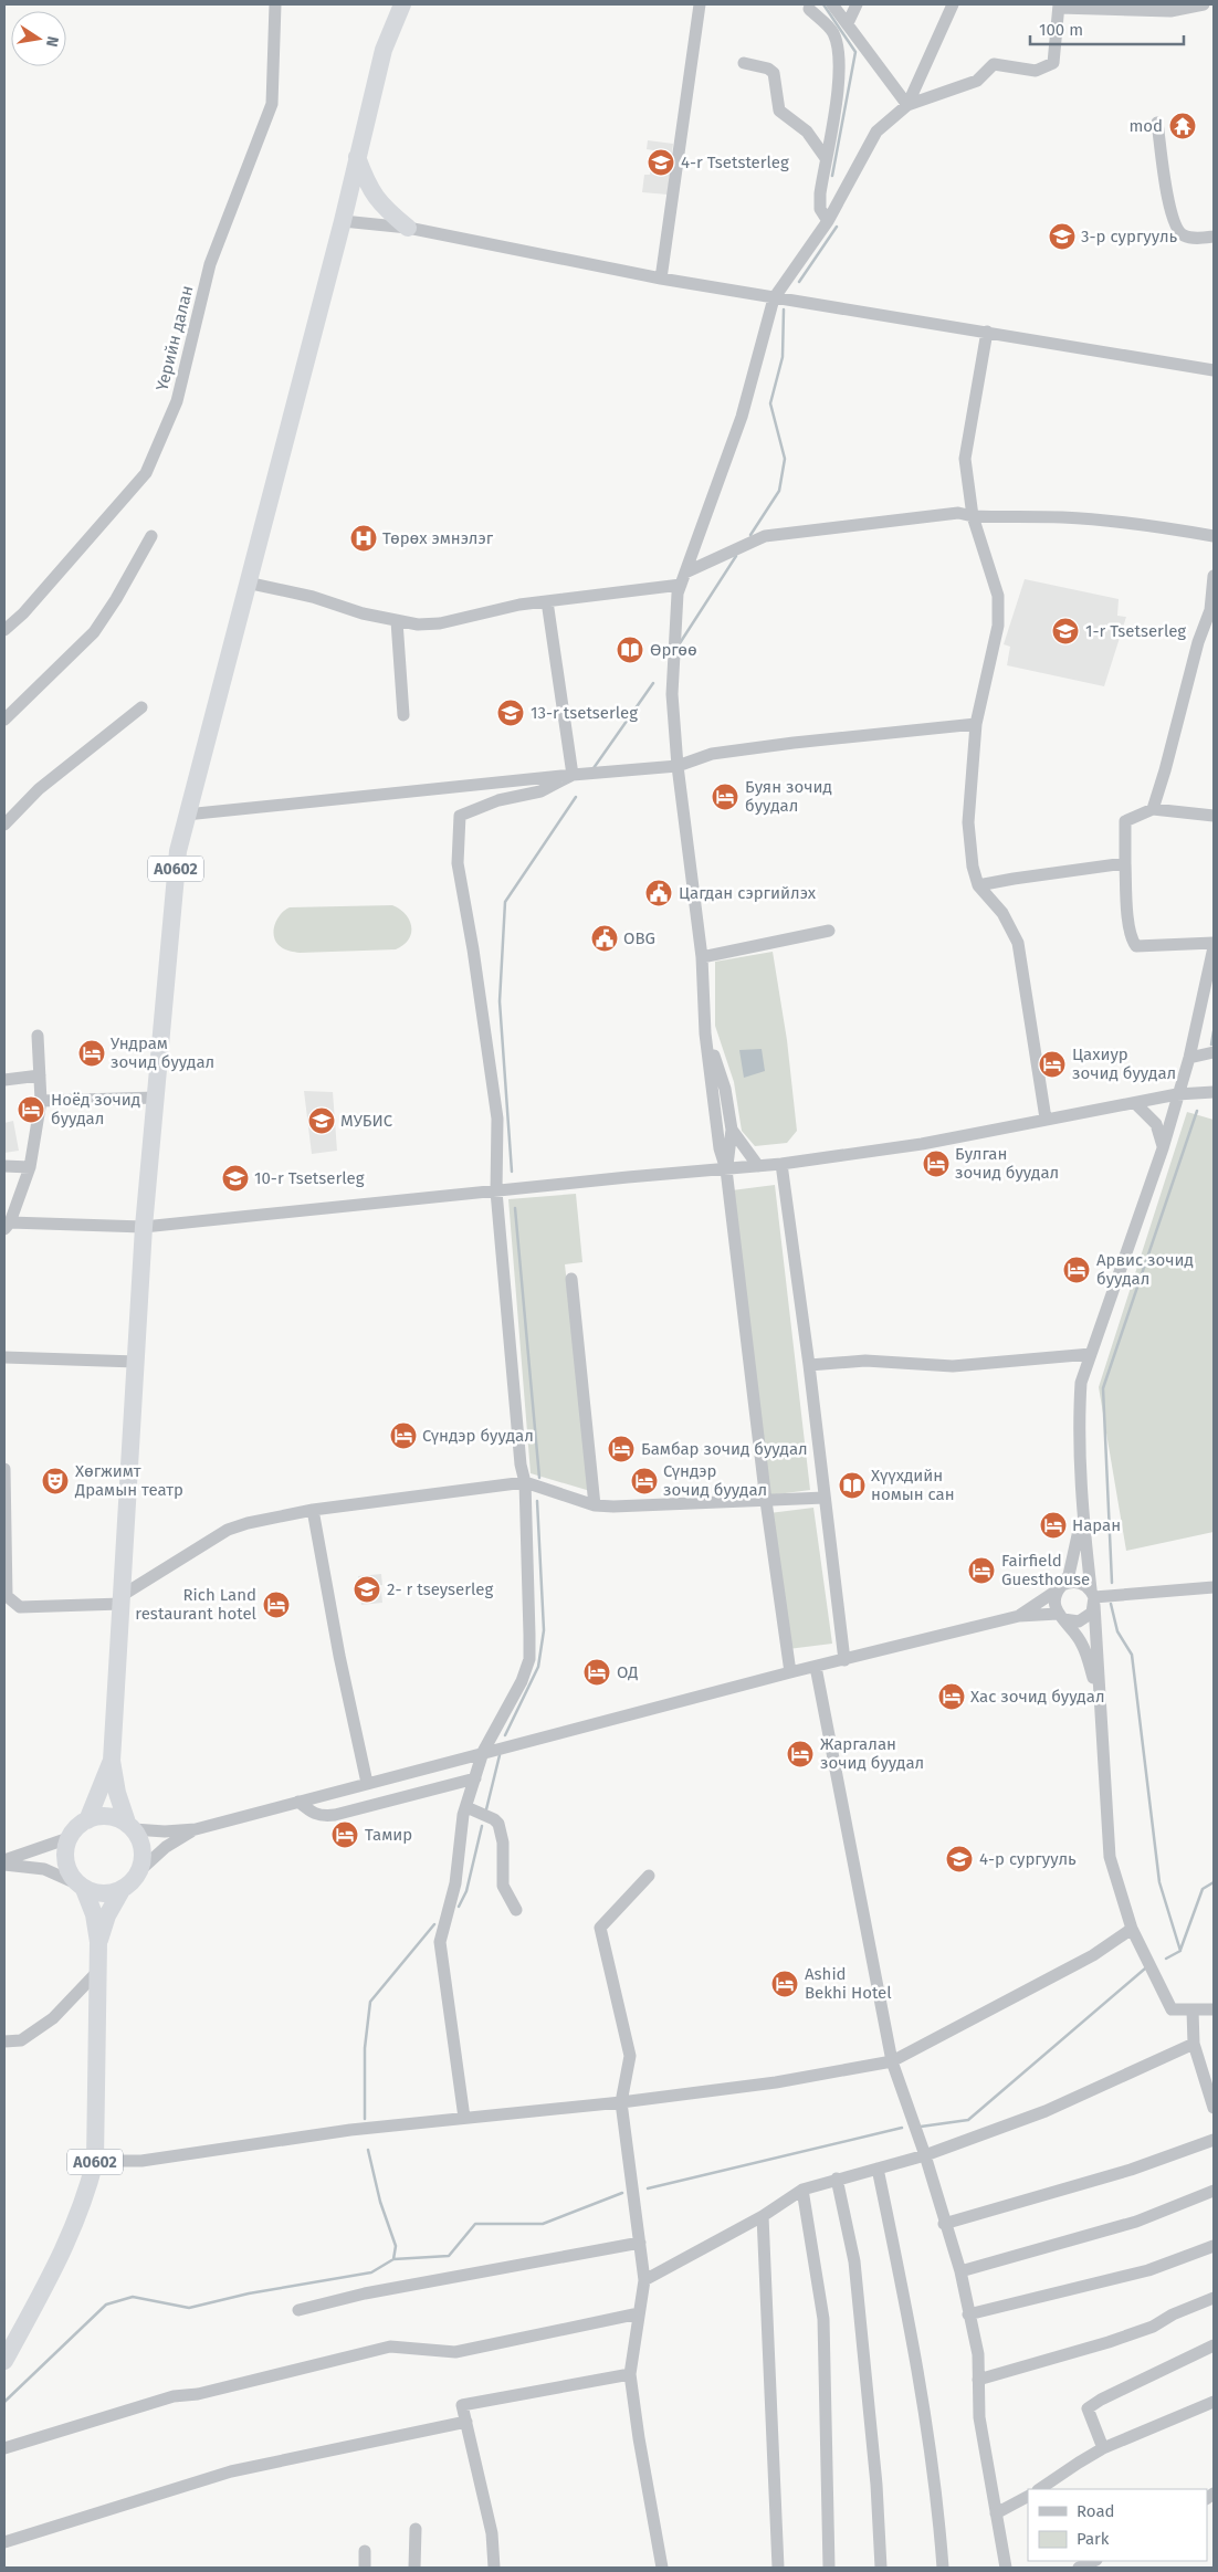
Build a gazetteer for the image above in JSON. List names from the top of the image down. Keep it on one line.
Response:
{"streets":{"highway":["A0602"],"street":["Үерийн далан"]},"places":{"temple":["mod"],"school or university":["4-r Tsetsterleg","3-р сургууль","1-r Tsetserleg","13-r tsetserleg","МУБИС","10-r Tsetserleg","2- r tseyserleg","4-р сургууль"],"hospital":["Төрөх эмнэлэг"],"library":["Өргөө","Хүүхдийн номын сан"],"hotel":["Буян зочид буудал","Ундрам зочид буудал","Цахиур зочид буудал","Ноёд зочид буудал","Булган зочид буудал","Арвис зочид буудал","Сүндэр буудал","Бамбар зочид буудал","Сүндэр зочид буудал","Наран","Fairfield Guesthouse","Rich Land restaurant hotel","ОД","Хас зочид буудал","Жаргалан зочид буудал","Тамир","Ashid Bekhi Hotel"],"public building":["Цагдан сэргийлэх","OBG"],"theatre":["Хөгжимт Драмын театр"]},"legend":["Road","Park"],"scale_bar":"100 m","north":"right"}
